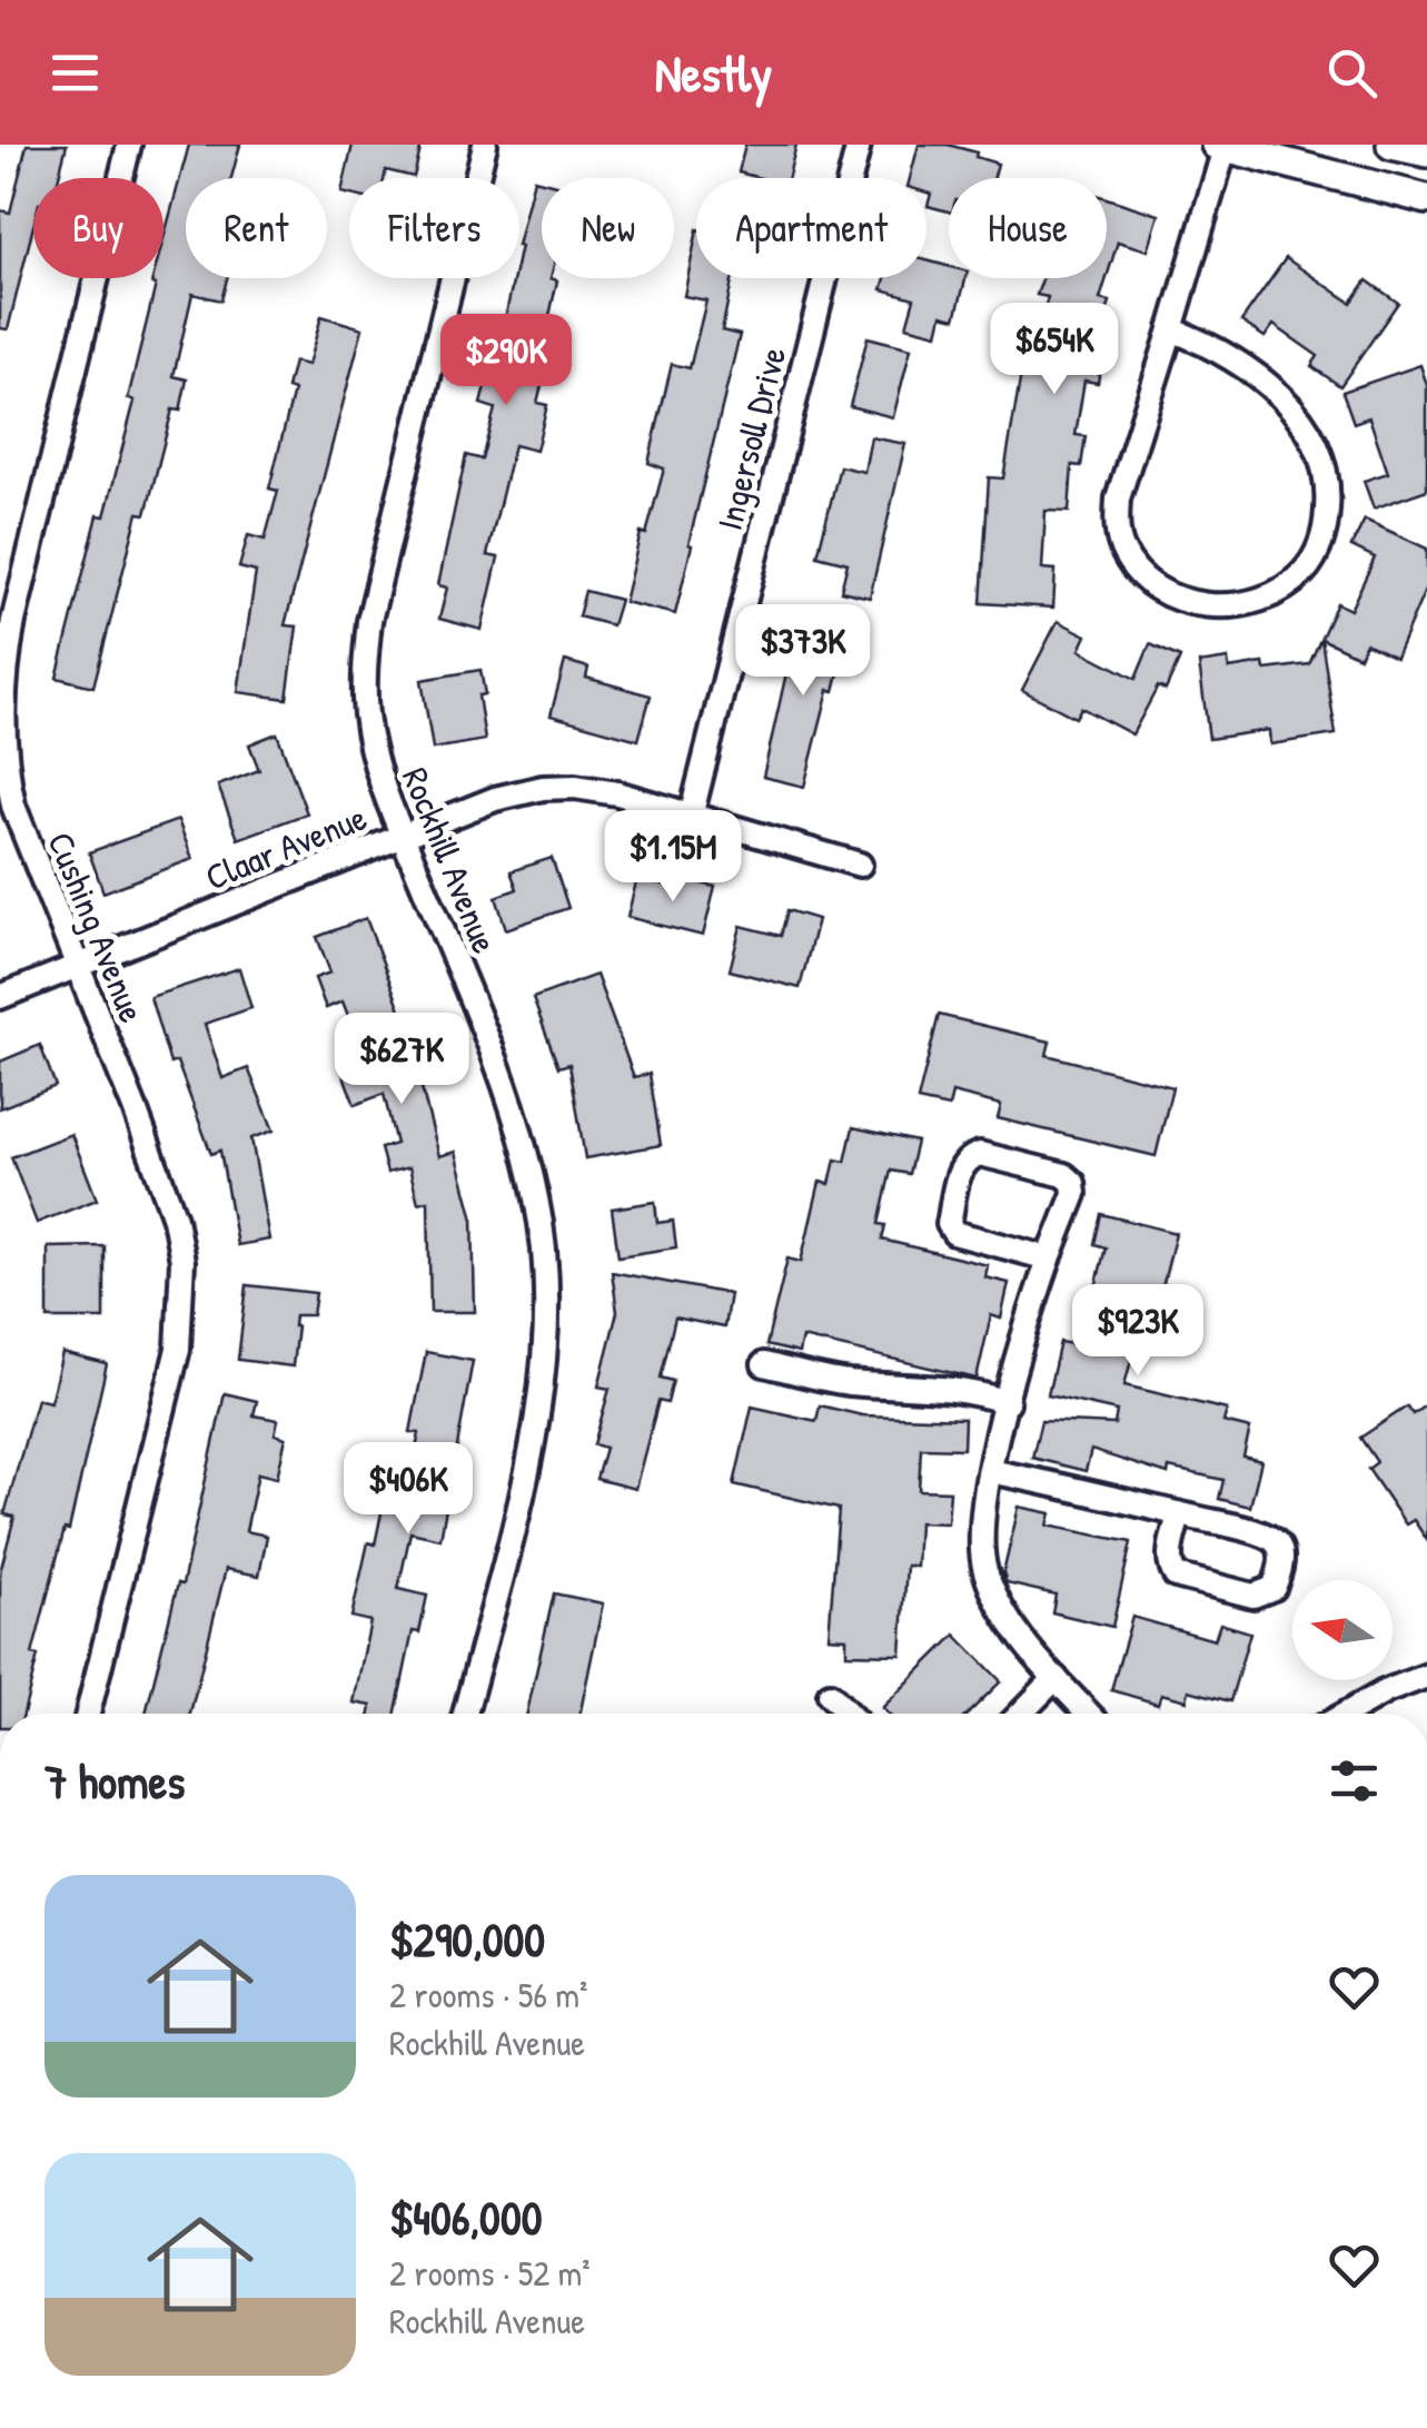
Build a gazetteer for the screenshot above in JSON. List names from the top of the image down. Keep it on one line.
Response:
{"streets":{"street":["Ingersoll Drive","Claar Avenue","Rockhill Avenue","Cushing Avenue"]},"crossings":[["Ingersoll Drive","Claar Avenue"],["Claar Avenue","Rockhill Avenue"],["Claar Avenue","Cushing Avenue"]],"north":"left","page":{"header":"Nestly","chip":["Buy","Rent","Filters","New","Apartment","House"],"price":["$654K","$290K","$373K","$1.15M","$627K","$923K","$406K"],"heading":"7 homes","list":[{"name":"$290,000","note":"2 rooms · 56 m² · Rockhill Avenue"},{"name":"$406,000","note":"2 rooms · 52 m² · Rockhill Avenue"}]}}
